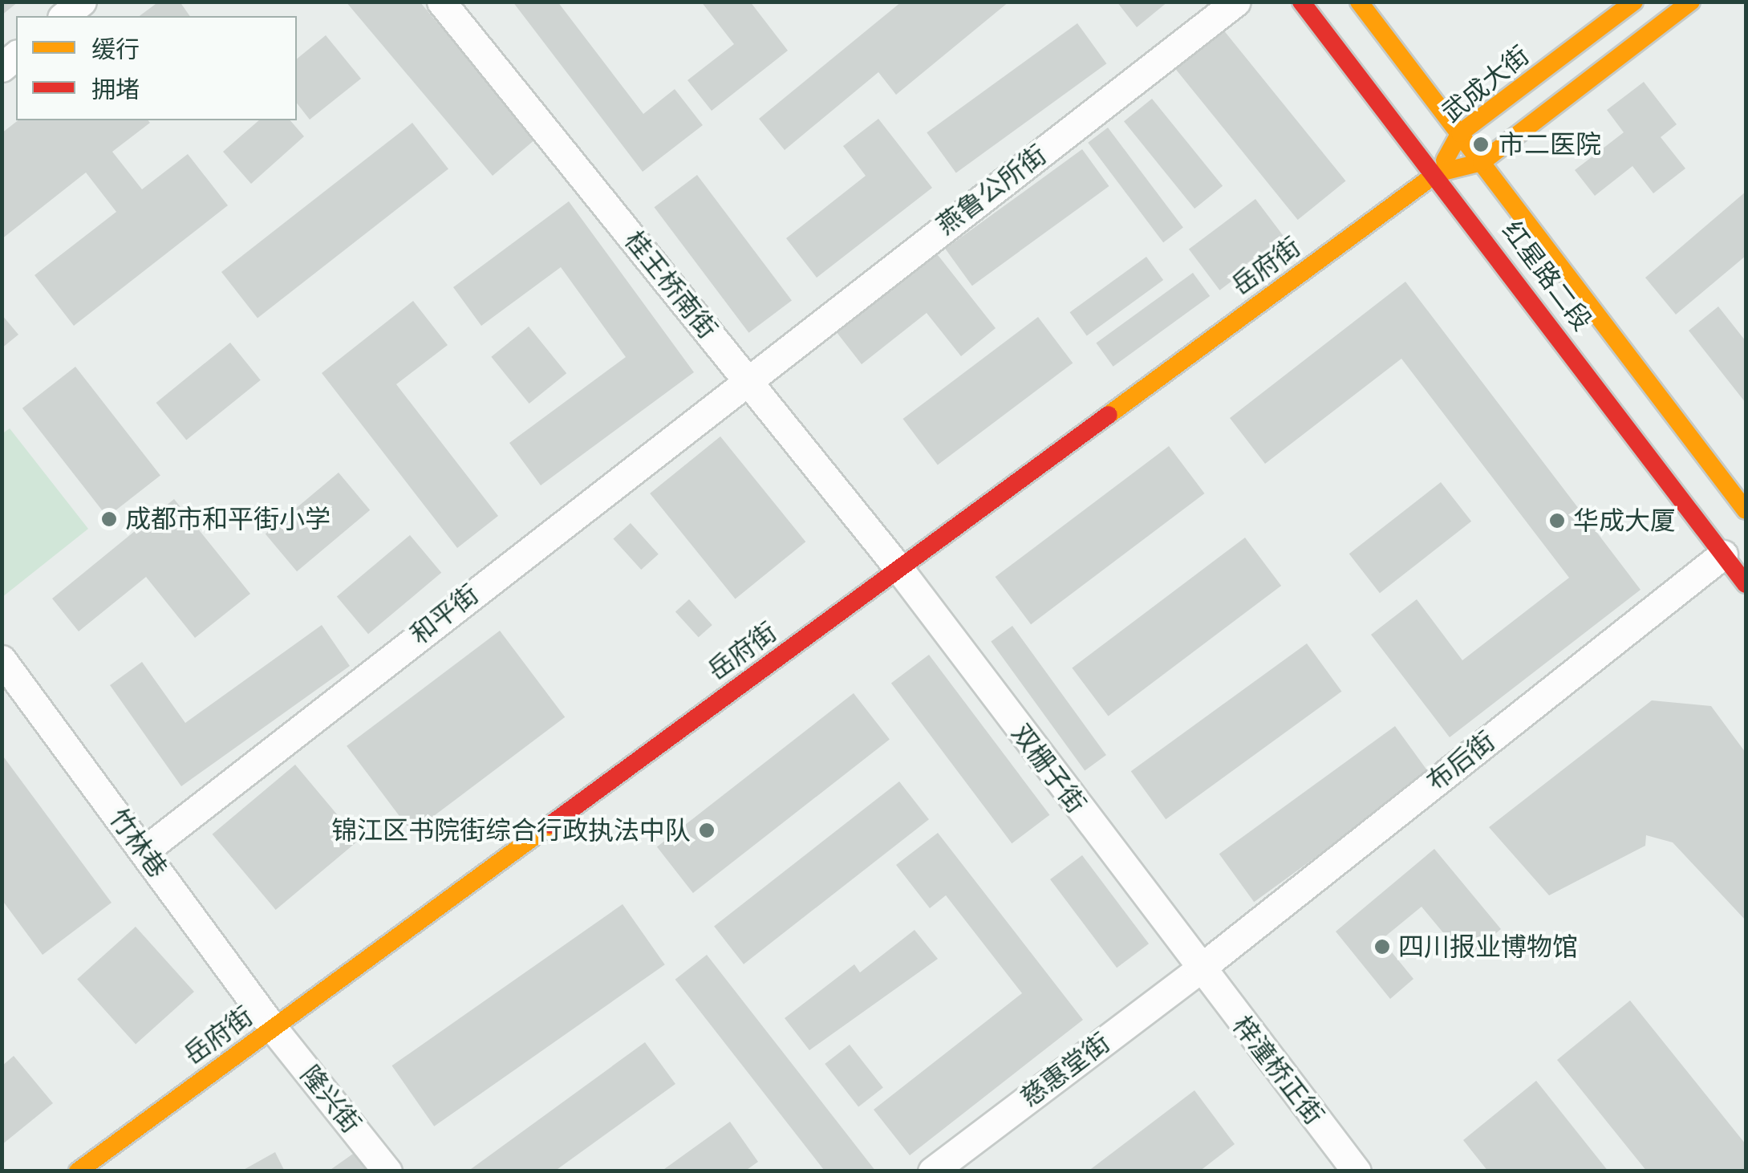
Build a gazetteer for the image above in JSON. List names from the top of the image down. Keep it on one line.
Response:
{"streets":{"main road":["武成大街","岳府街","红星路二段"],"street":["燕鲁公所街","桂王桥南街","和平街","布后街","双栅子街","竹林巷","慈惠堂街","梓潼桥正街","隆兴街"]},"crossings":[["武成大街","岳府街"],["武成大街","红星路二段"],["燕鲁公所街","桂王桥南街"],["燕鲁公所街","和平街"],["岳府街","红星路二段"],["岳府街","桂王桥南街"],["岳府街","双栅子街"],["岳府街","竹林巷"],["岳府街","隆兴街"],["红星路二段","布后街"],["桂王桥南街","和平街"],["桂王桥南街","双栅子街"],["和平街","竹林巷"],["布后街","双栅子街"],["布后街","慈惠堂街"],["布后街","梓潼桥正街"],["双栅子街","慈惠堂街"],["双栅子街","梓潼桥正街"],["竹林巷","隆兴街"],["慈惠堂街","梓潼桥正街"]],"places":["市二医院","成都市和平街小学","华成大厦","锦江区书院街综合行政执法中队","四川报业博物馆"],"legend":["缓行","拥堵"]}
